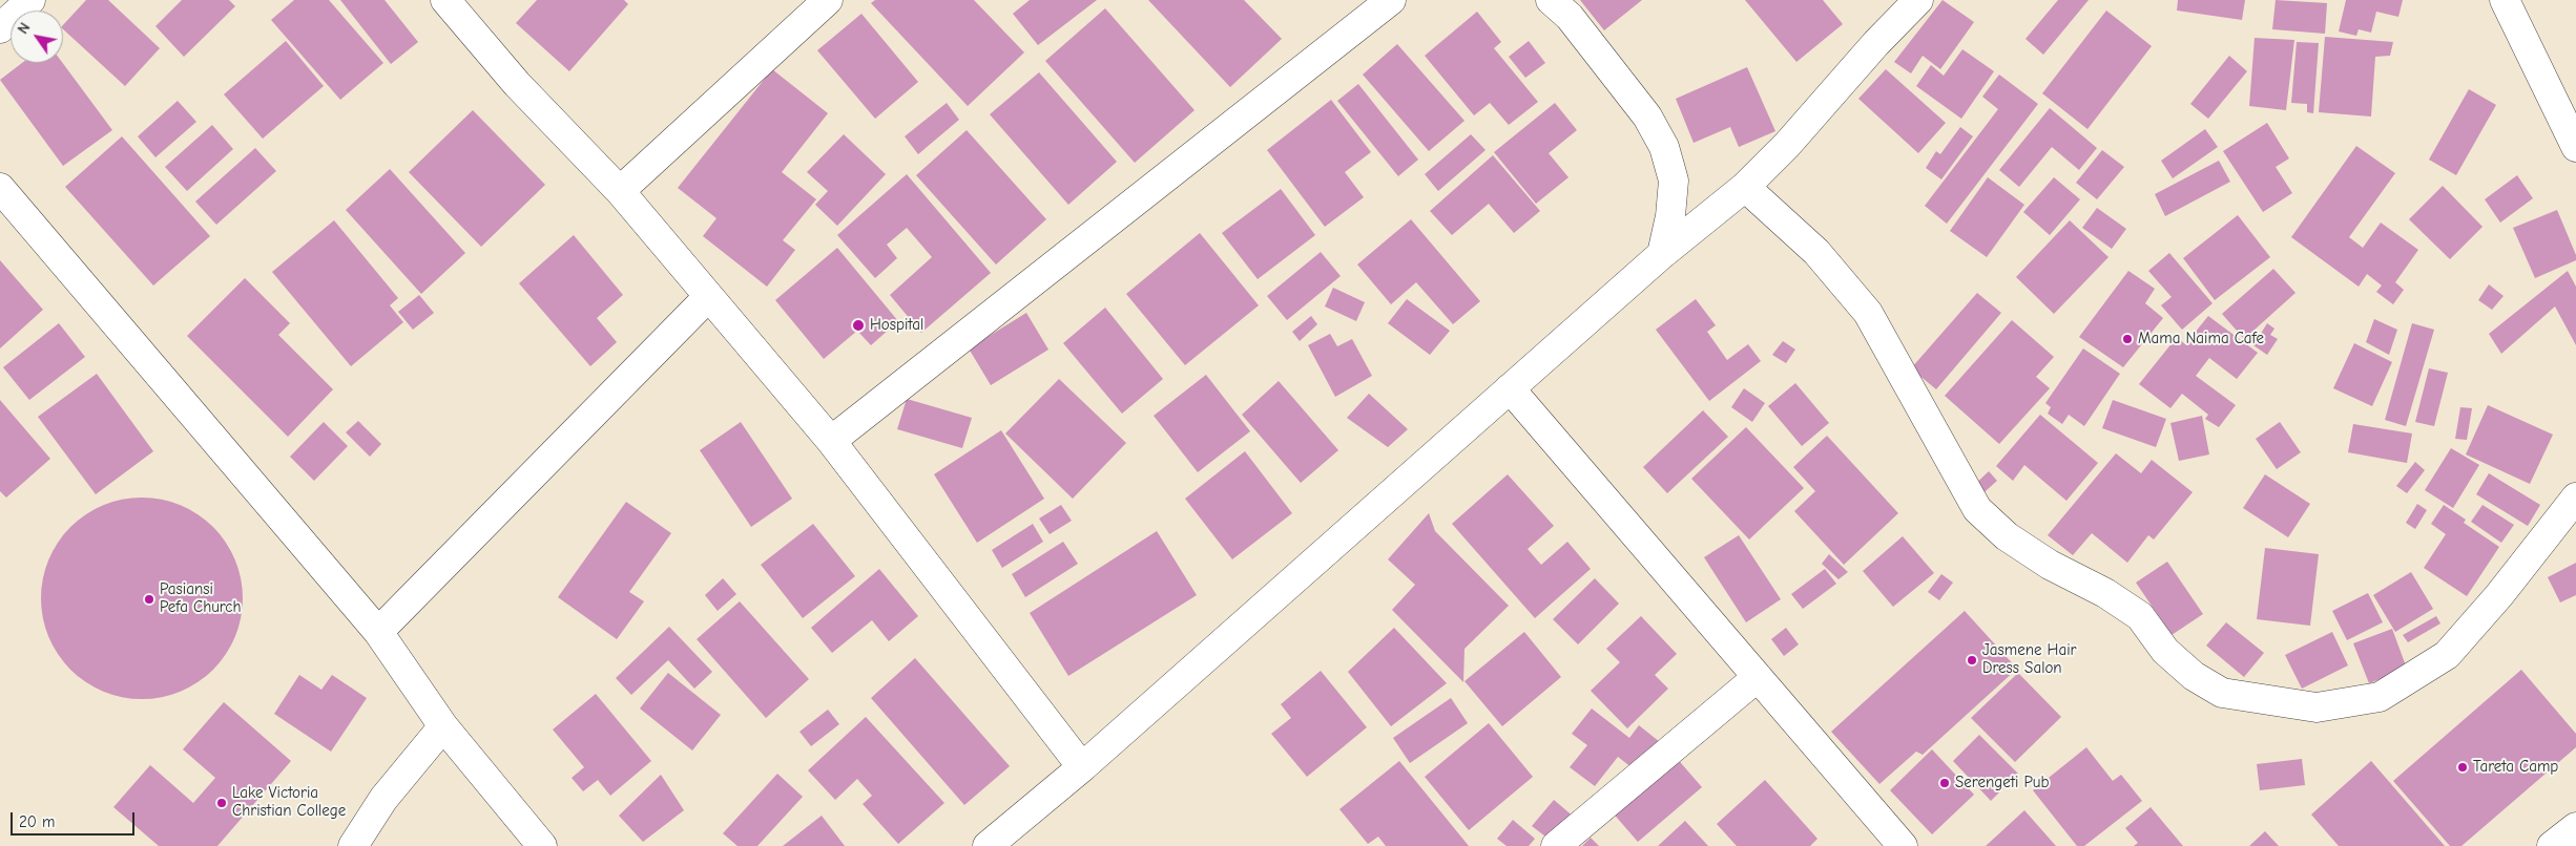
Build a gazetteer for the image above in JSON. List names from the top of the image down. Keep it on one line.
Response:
{"places":["Hospital","Mama Naima Cafe","Pasiansi Pefa Church","Jasmene Hair Dress Salon","Tareta Camp","Serengeti Pub","Lake Victoria Christian College"],"scale_bar":"20 m","north":"top left"}
